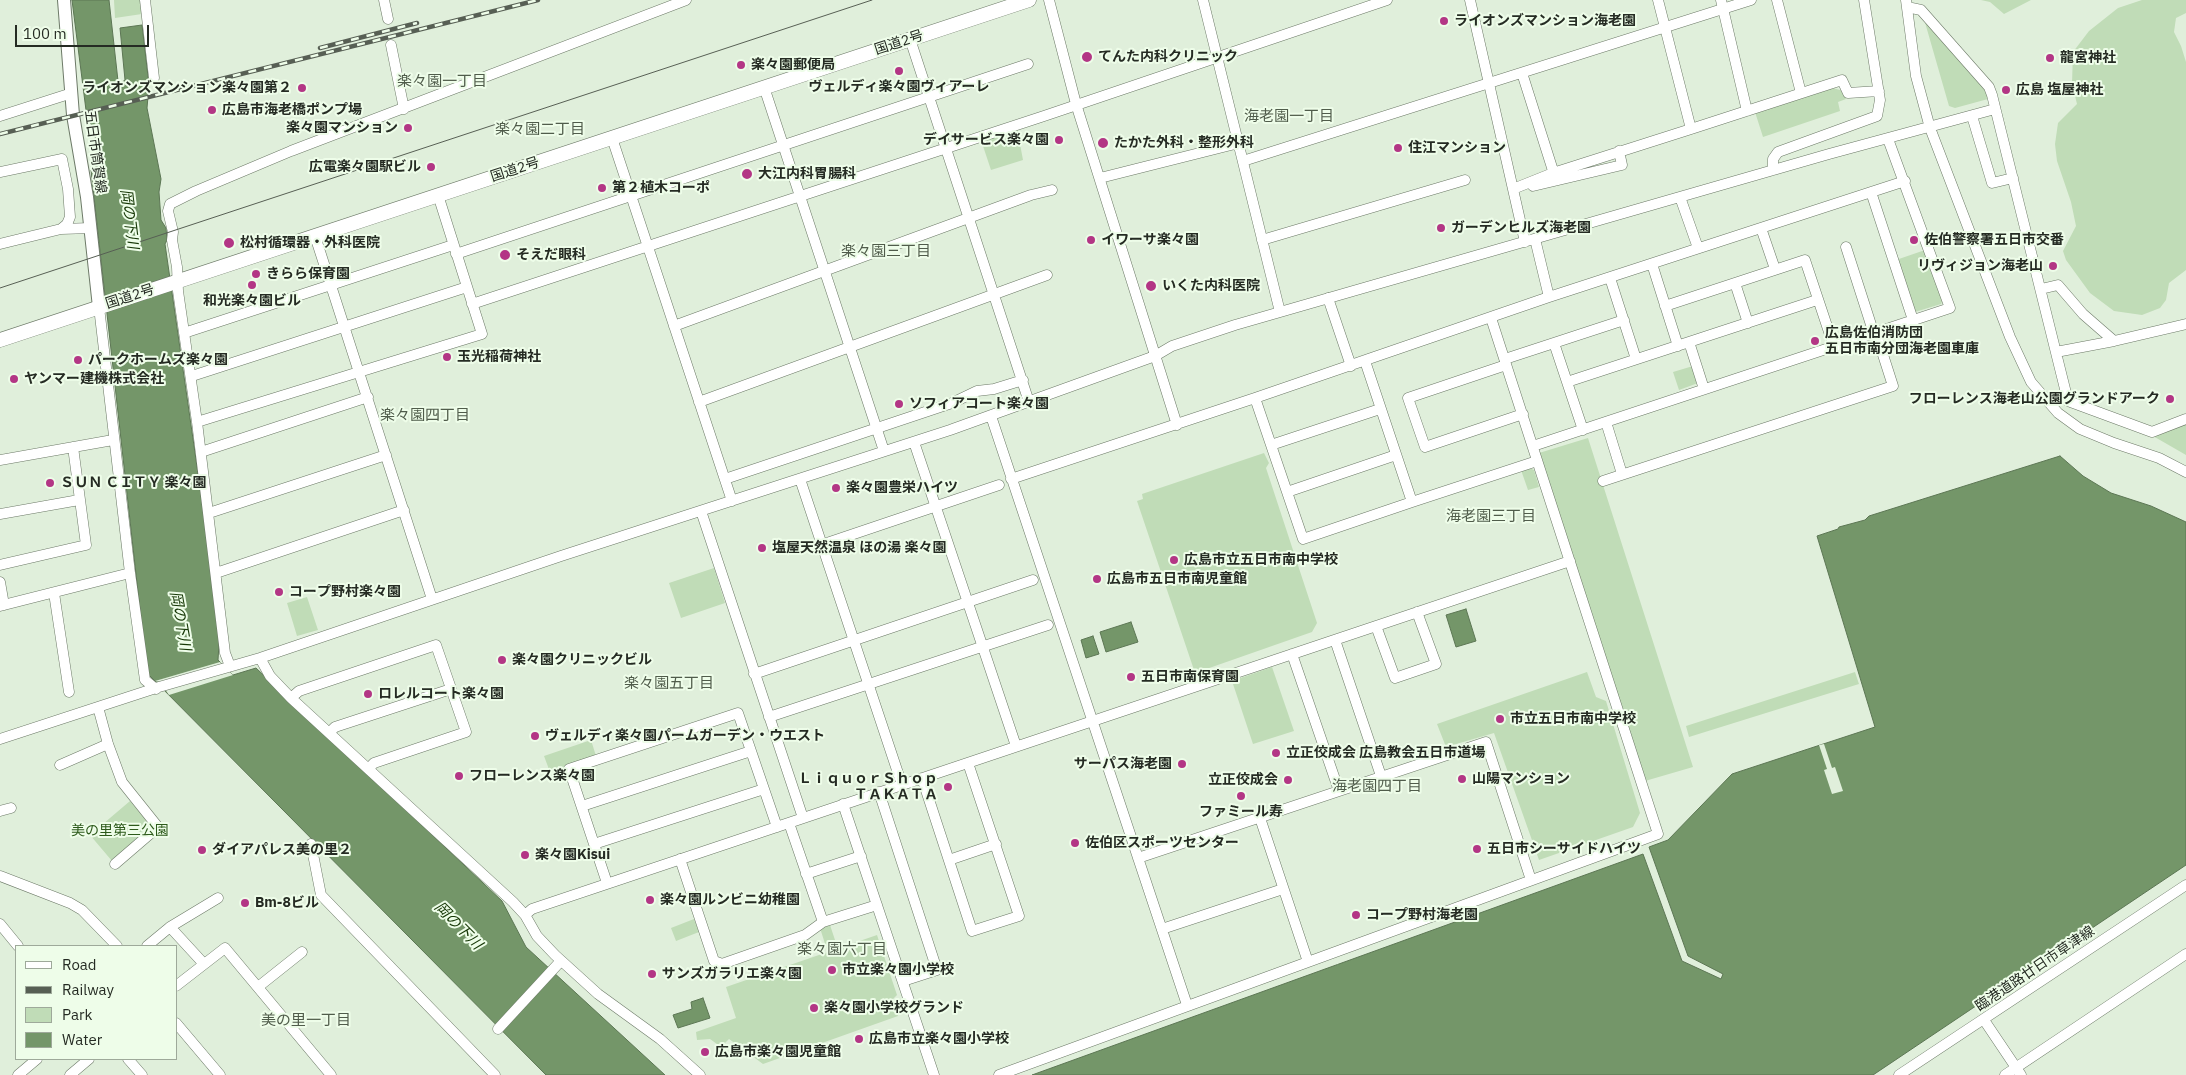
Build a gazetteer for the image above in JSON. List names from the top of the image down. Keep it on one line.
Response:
{"streets":{"highway":["国道2号"],"main road":["五日市筒賀線"],"street":["臨港道路廿日市草津線"]},"crossings":[["国道2号","五日市筒賀線"]],"districts":["楽々園一丁目","海老園一丁目","楽々園二丁目","楽々園三丁目","楽々園四丁目","海老園三丁目","楽々園五丁目","海老園四丁目","楽々園六丁目","美の里一丁目"],"water":["岡の下川"],"parks":["美の里第三公園"],"places":["ライオンズマンション海老園","てんた内科クリニック","龍宮神社","楽々園郵便局","ヴェルディ楽々園ヴィアーレ","ライオンズマンション楽々園第２","広島 塩屋神社","広島市海老橋ポンプ場","楽々園マンション","デイサービス楽々園","たかた外科・整形外科","住江マンション","広電楽々園駅ビル","大江内科胃腸科","第２植木コーポ","ガーデンヒルズ海老園","イワーサ楽々園","佐伯警察署五日市交番","松村循環器・外科医院","そえだ眼科","リヴィジョン海老山","きらら保育園","和光楽々園ビル","いくた内科医院","広島佐伯消防団 五日市南分団海老園車庫","玉光稲荷神社","パークホームズ楽々園","ヤンマー建機株式会社","フローレンス海老山公園グランドアーク","ソフィアコート楽々園","ＳＵＮ ＣＩＴＹ 楽々園","楽々園豊栄ハイツ","塩屋天然温泉 ほの湯 楽々園","広島市立五日市南中学校","広島市五日市南児童館","コープ野村楽々園","楽々園クリニックビル","五日市南保育園","ロレルコート楽々園","市立五日市南中学校","ヴェルディ楽々園パームガーデン・ウエスト","立正佼成会 広島教会五日市道場","サーパス海老園","フローレンス楽々園","山陽マンション","立正佼成会","ＬｉｑｕｏｒＳｈｏｐ ＴＡＫＡＴＡ","ファミール寿","佐伯区スポーツセンター","五日市シーサイドハイツ","ダイアパレス美の里２","楽々園Kisui","楽々園ルンビニ幼稚園","Bm-8ビル","コープ野村海老園","市立楽々園小学校","サンズガラリエ楽々園","楽々園小学校グランド","広島市立楽々園小学校","広島市楽々園児童館"],"legend":["Road","Railway","Park","Water"],"scale_bar":"100 m"}
